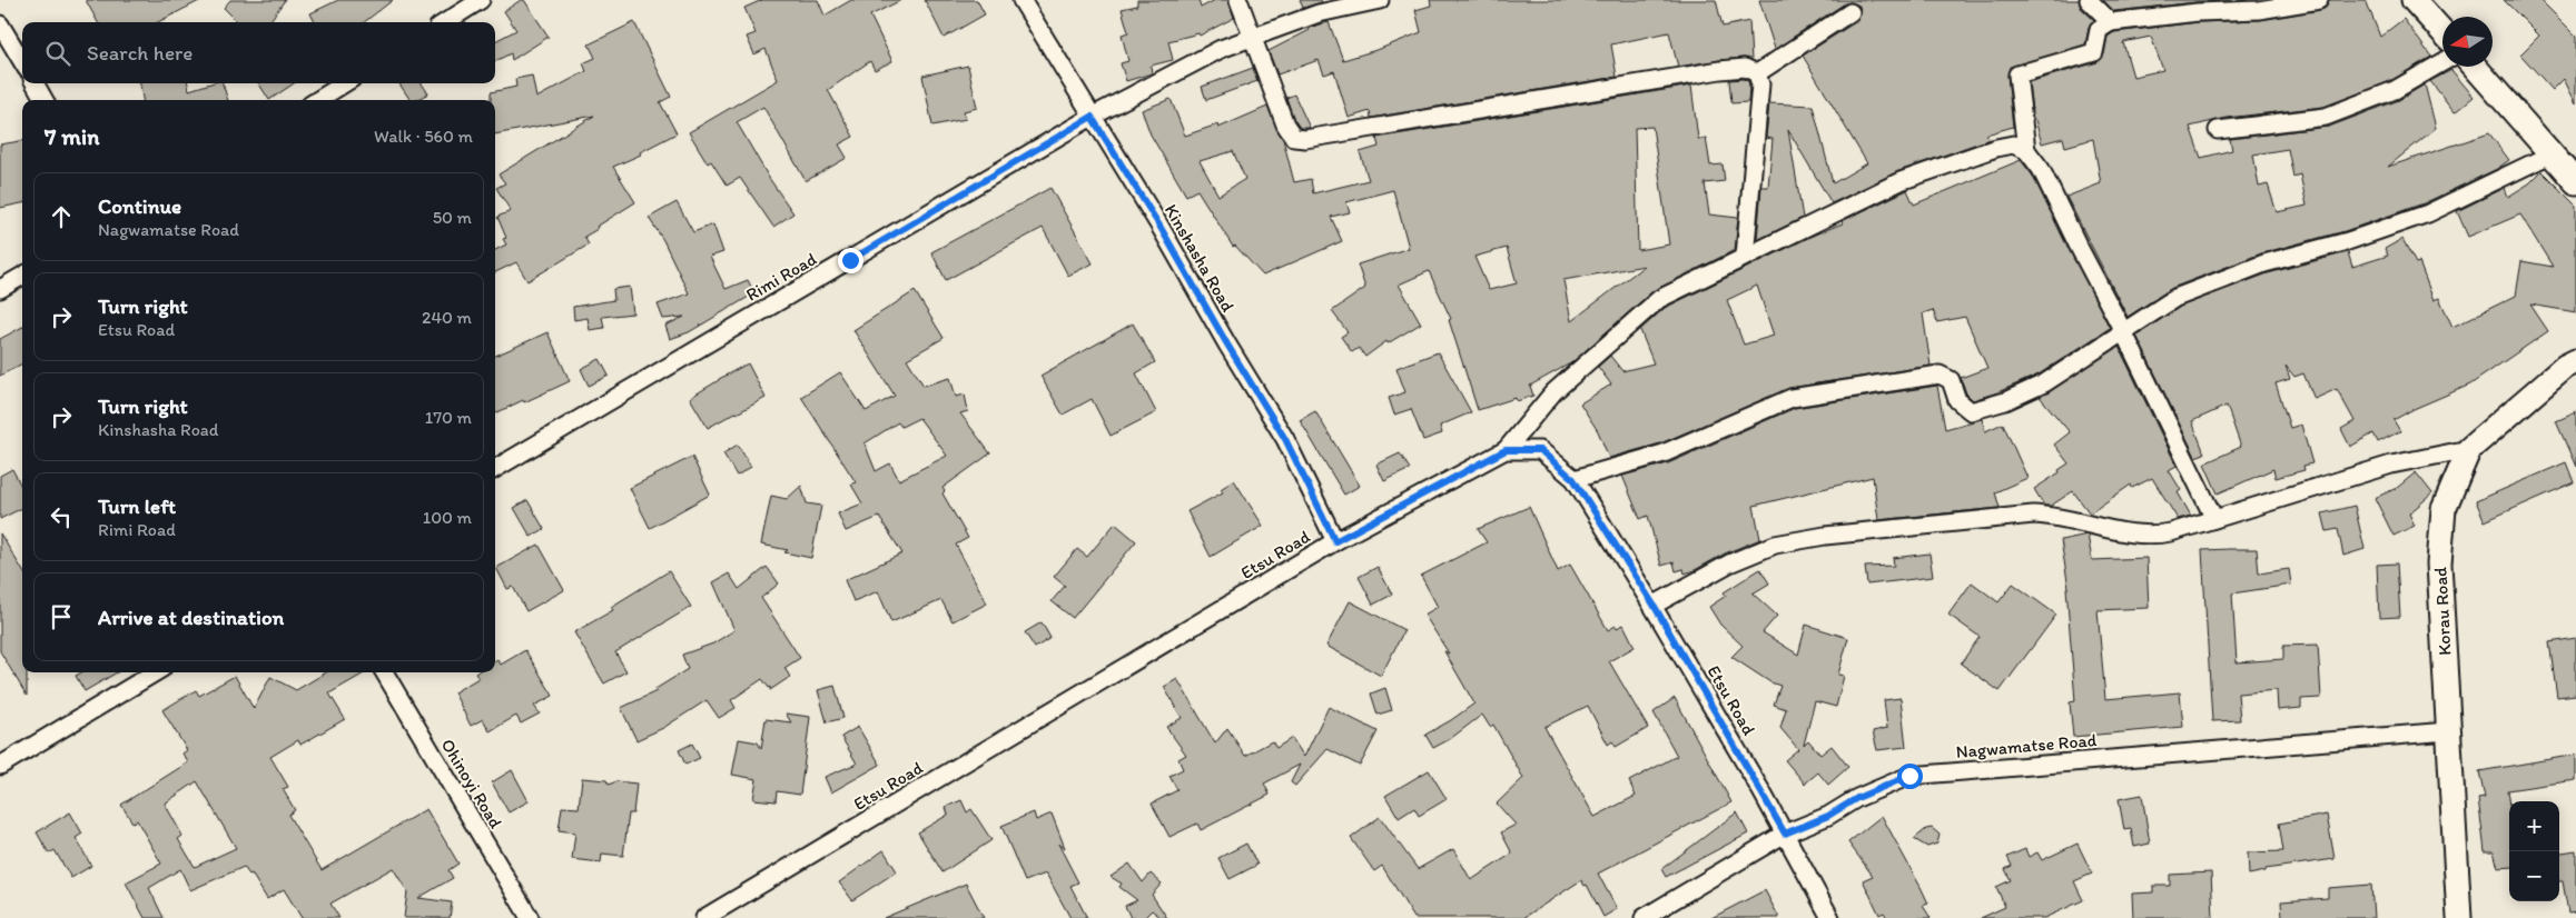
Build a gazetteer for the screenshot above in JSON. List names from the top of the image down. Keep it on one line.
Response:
{"streets":{"street":["Kinshasha Road","Rimi Road","Etsu Road","Korau Road","Nagwamatse Road","Ohinoyi Road"]},"crossings":[["Kinshasha Road","Rimi Road"],["Kinshasha Road","Etsu Road"],["Etsu Road","Nagwamatse Road"],["Korau Road","Nagwamatse Road"]],"north":"left","page":{"search":"Search here","heading":["7 min","Walk · 560 m"],"list":[["Continue","Nagwamatse Road","50 m"],["Turn right","Etsu Road","240 m"],["Turn right","Kinshasha Road","170 m"],["Turn left","Rimi Road","100 m"],"Arrive at destination"],"map_buttons":["+","−"]}}
